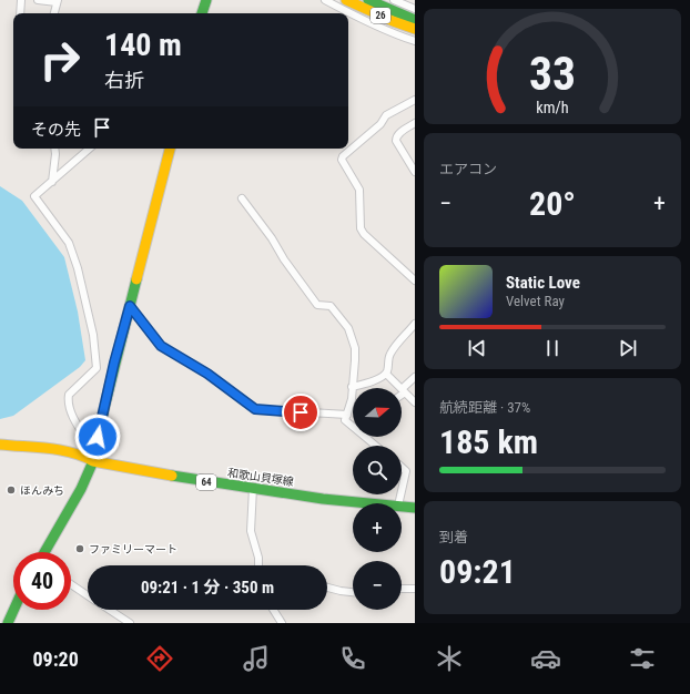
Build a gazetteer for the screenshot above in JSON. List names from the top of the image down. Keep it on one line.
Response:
{"streets":{"main road":["26","和歌山貝塚線","64"]},"places":["ほんみち","ファミリーマート"],"north":"right","page":{"turn":["140 m","右折"],"then":"その先","tile":["エアコン",["航続距離 · 37%","185 km"],["到着","09:21"]],"heat":["−","20°","+"],"song":["Static Love","Velvet Ray"],"map_buttons":["+","−"],"limit":"40","trip":"09:21 · 1 分 · 350 m","tabs":"09:20","gauge":["33","km/h"]}}
